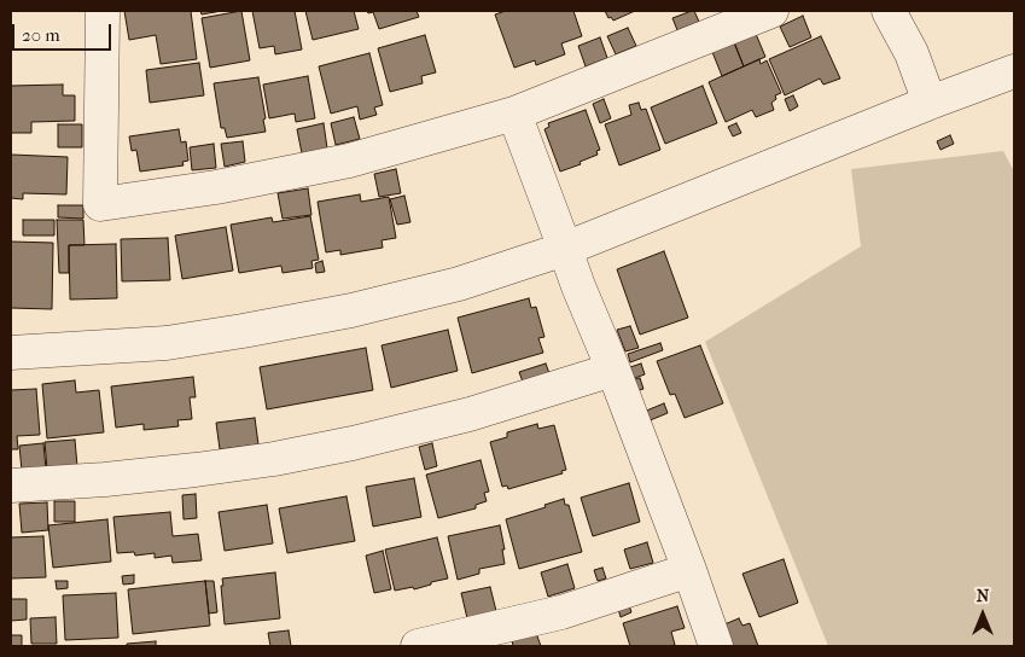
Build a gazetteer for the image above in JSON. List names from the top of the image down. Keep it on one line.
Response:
{"scale_bar":"20 m","north":"top"}
